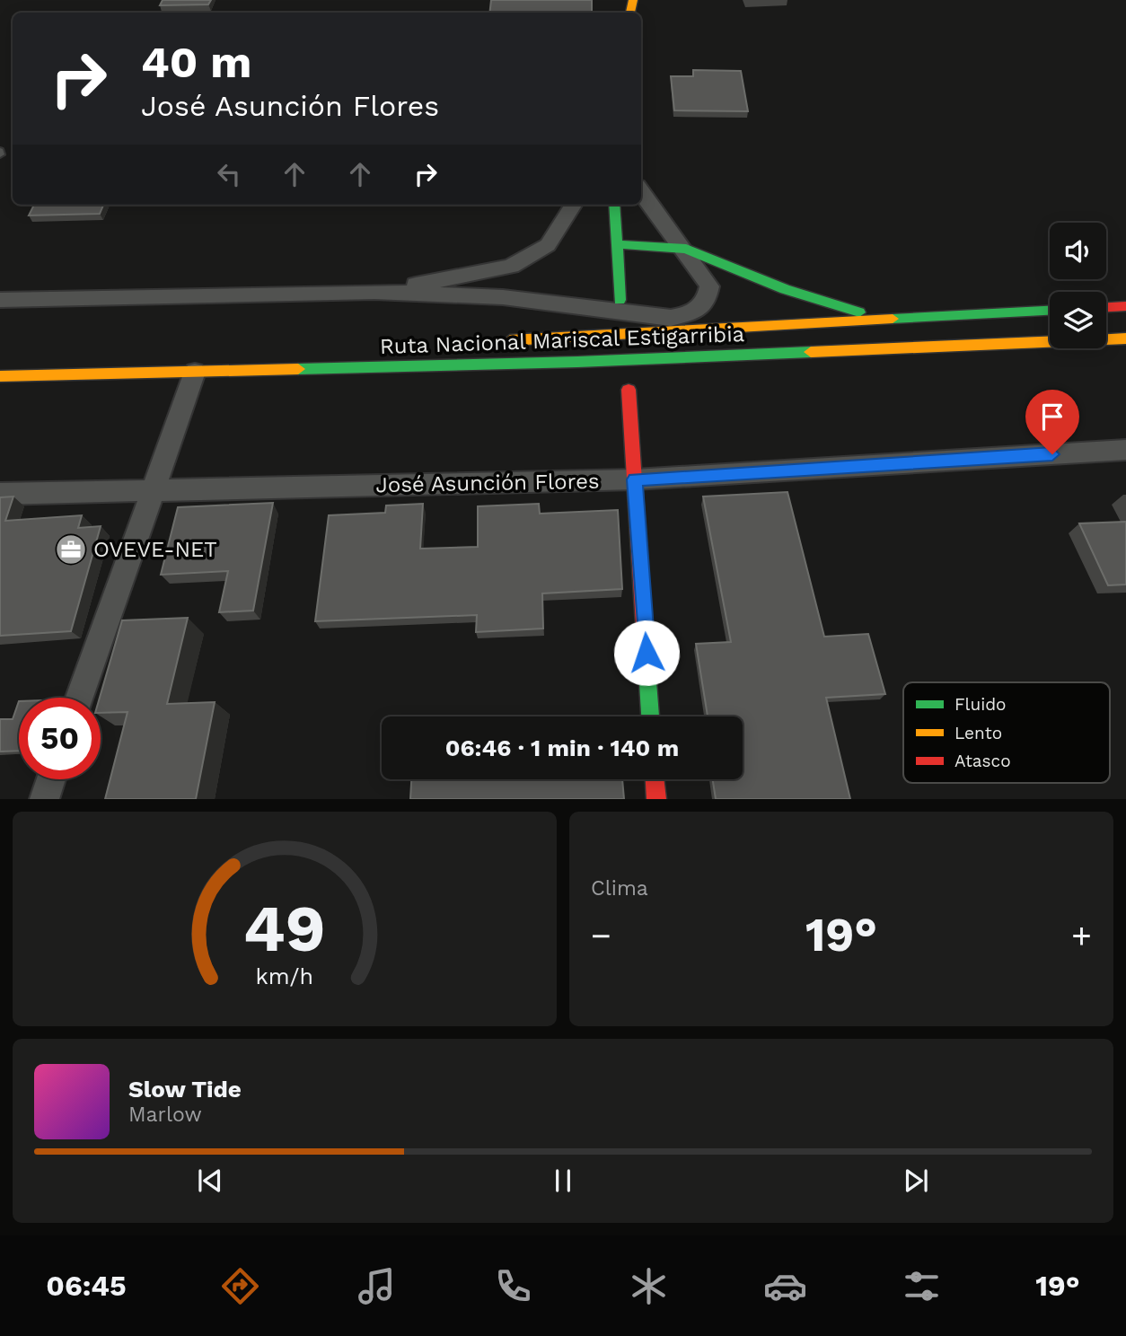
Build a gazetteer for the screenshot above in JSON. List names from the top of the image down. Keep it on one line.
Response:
{"streets":{"main road":["Ruta Nacional Mariscal Estigarribia"],"street":["José Asunción Flores"]},"places":{"office":["OVEVE-NET"]},"legend":["Fluido","Lento","Atasco"],"page":{"turn":["40 m","José Asunción Flores"],"limit":"50","trip":"06:46 · 1 min · 140 m","tile":"Clima","heat":["−","19°","+"],"song":["Slow Tide","Marlow"],"tabs":["06:45","19°"],"gauge":["49","km/h"]}}
